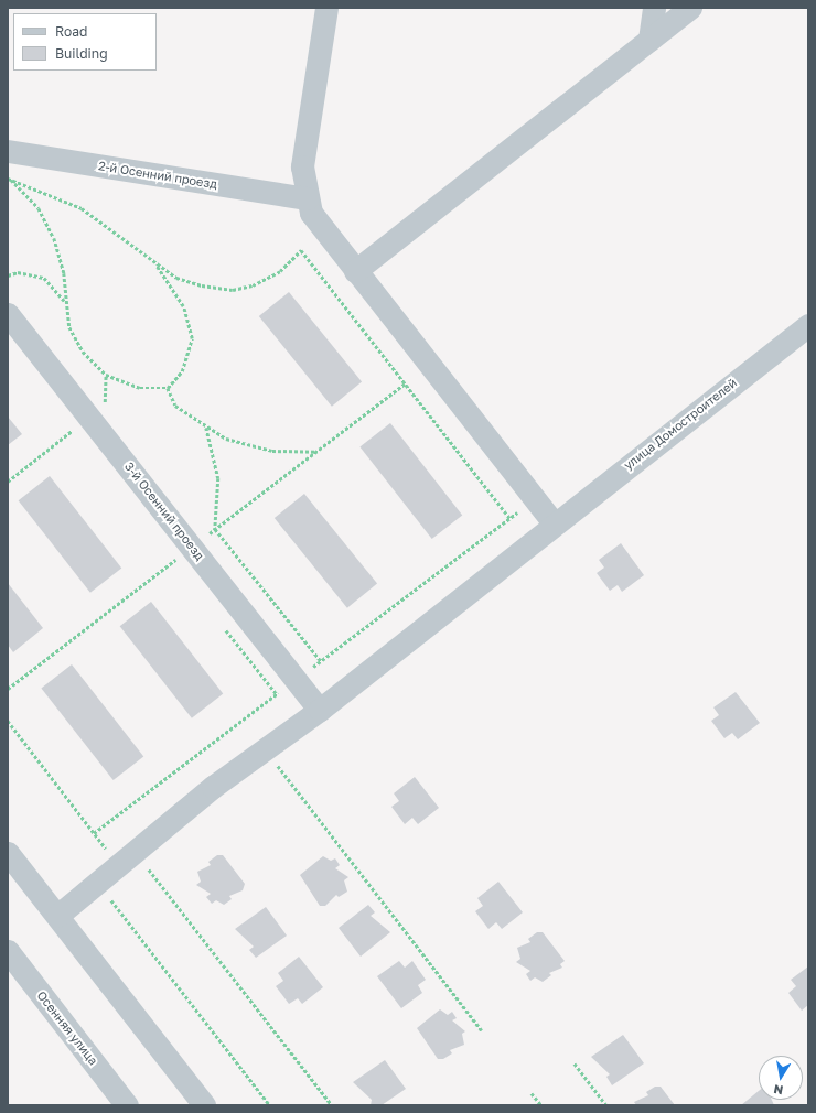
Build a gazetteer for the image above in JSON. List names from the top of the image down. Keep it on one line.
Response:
{"streets":{"street":["2-й Осенний проезд","улица Домостроителей","3-й Осенний проезд","Осенняя улица"]},"crossings":[["улица Домостроителей","3-й Осенний проезд"]],"legend":["Road","Building"],"north":"bottom"}
